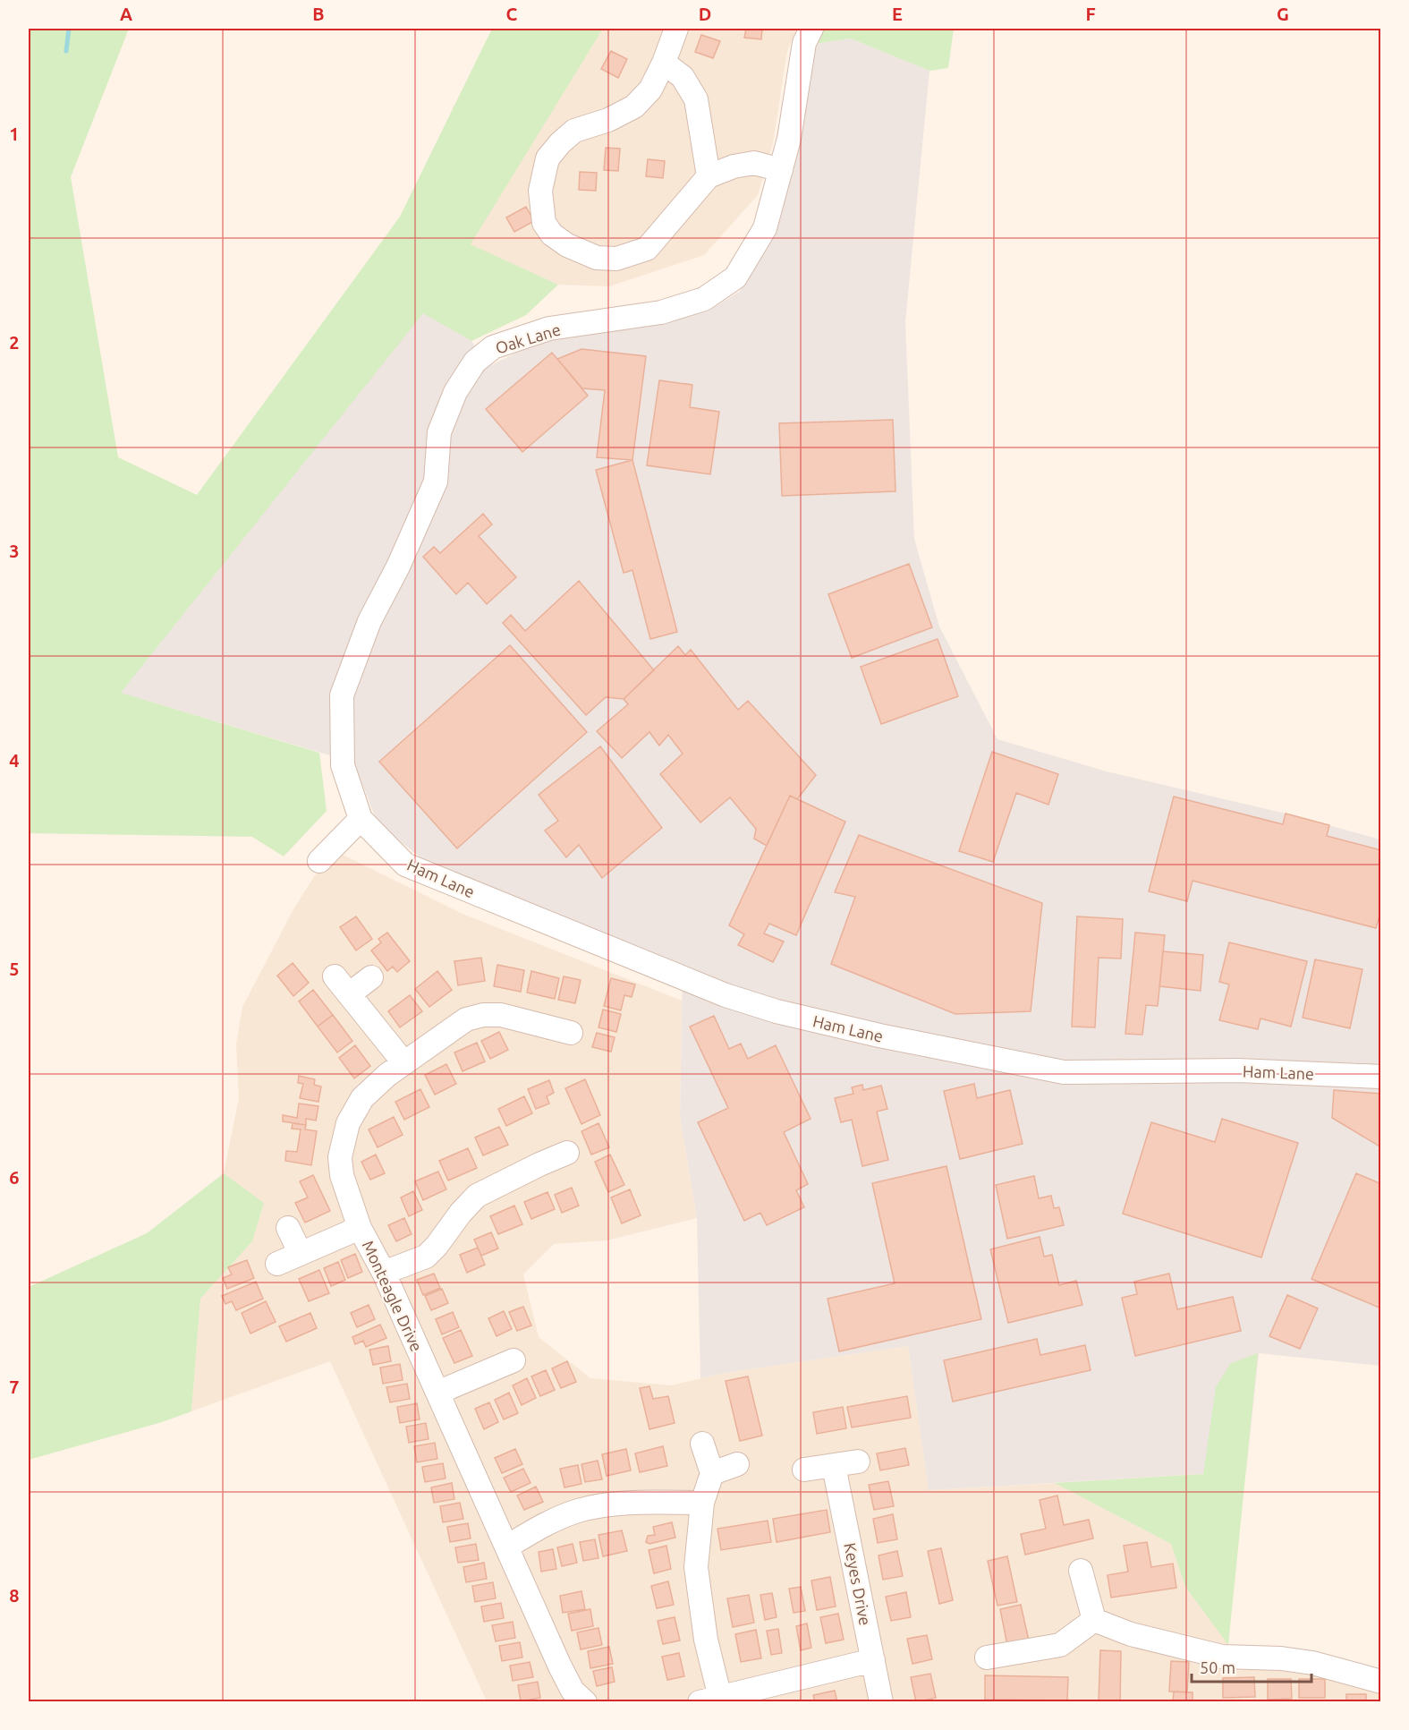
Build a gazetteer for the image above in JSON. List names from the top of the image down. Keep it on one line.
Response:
{"streets":{"street":["Oak Lane","Ham Lane","Monteagle Drive","Keyes Drive"]},"crossings":[["Oak Lane","Ham Lane"]],"scale_bar":"50 m","grid":{"columns":["A","B","C","D","E","F","G"],"rows":["1","2","3","4","5","6","7","8"]}}
